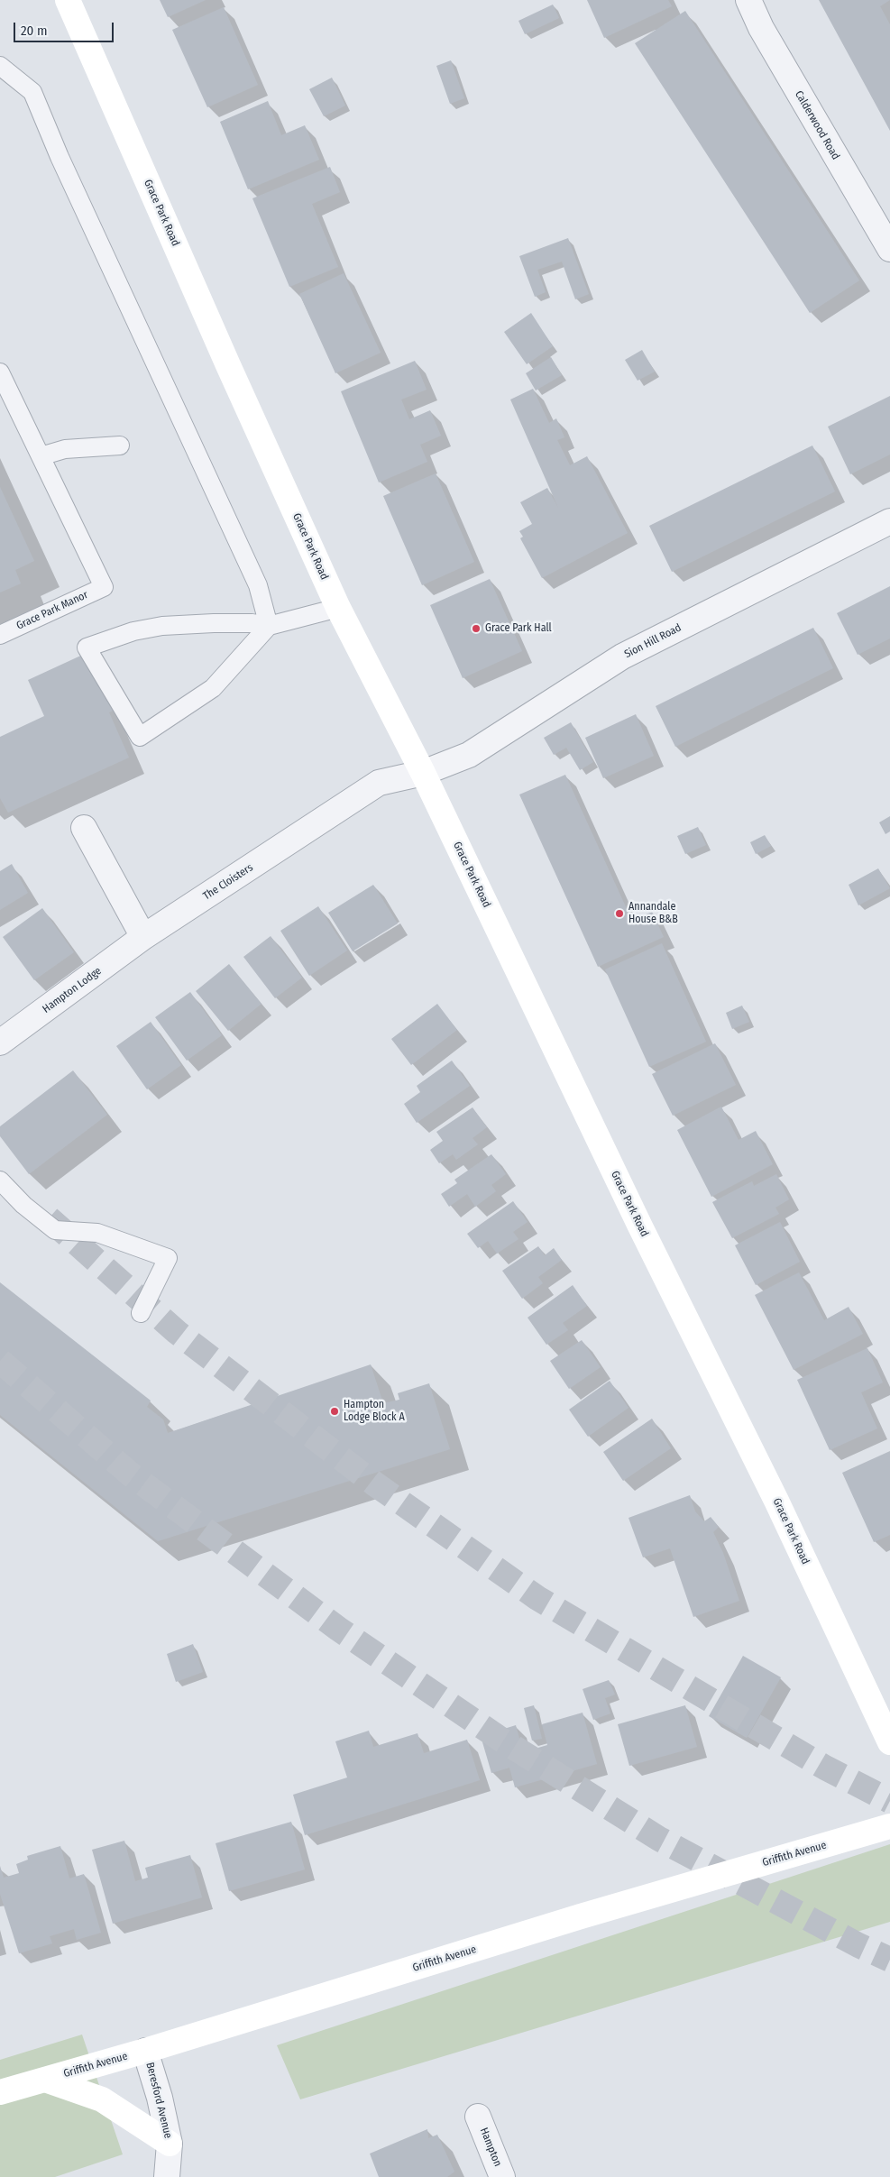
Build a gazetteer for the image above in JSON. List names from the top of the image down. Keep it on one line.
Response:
{"streets":{"street":["Calderwood Road","Grace Park Road","Sion Hill Road","The Cloisters","Hampton Lodge","Griffith Avenue","Beresford Avenue","Hampton"],"lane":["Grace Park Manor"]},"crossings":[["Grace Park Road","Sion Hill Road"],["Grace Park Road","The Cloisters"],["Sion Hill Road","The Cloisters"],["The Cloisters","Hampton Lodge"],["Griffith Avenue","Beresford Avenue"]],"places":["Grace Park Hall","Annandale House B&B","Hampton Lodge Block A"],"scale_bar":"20 m"}
